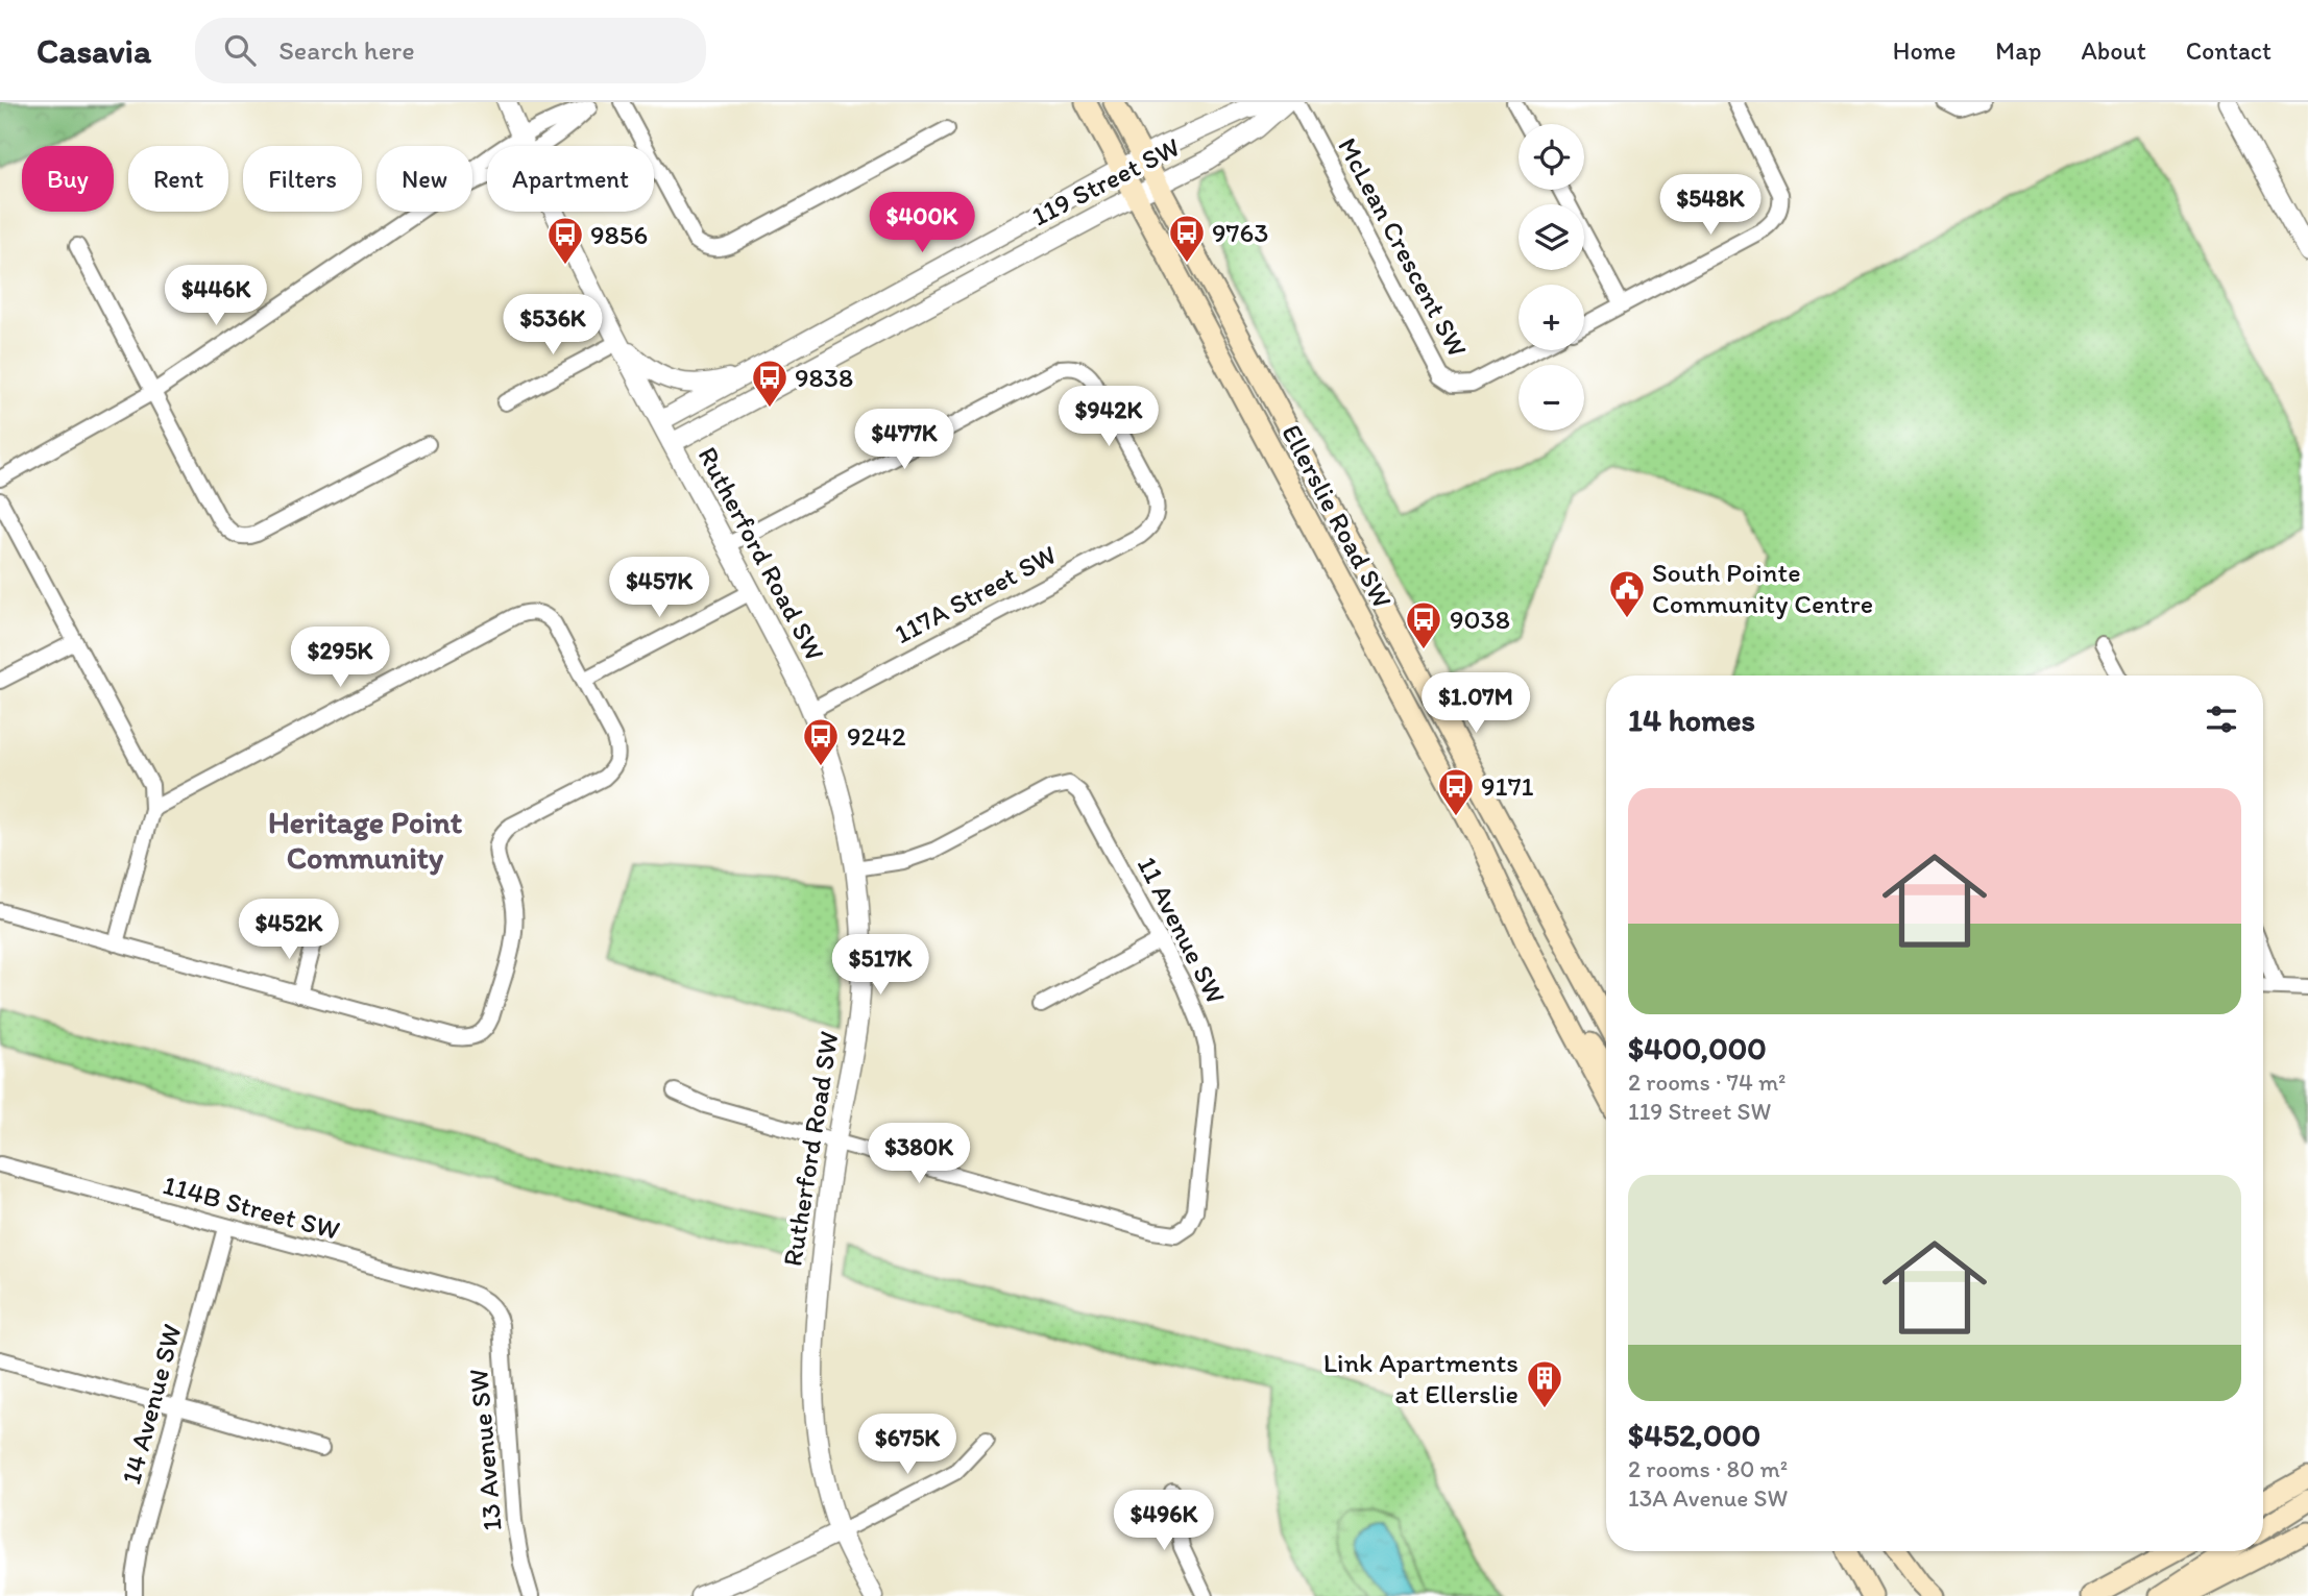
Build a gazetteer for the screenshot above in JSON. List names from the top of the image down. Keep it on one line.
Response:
{"streets":{"main road":["Ellerslie Road SW"],"street":["119 Street SW","McLean Crescent SW","Rutherford Road SW","117A Street SW","11 Avenue SW","114B Street SW","14 Avenue SW","13 Avenue SW"]},"crossings":[["119 Street SW","Ellerslie Road SW"],["119 Street SW","Rutherford Road SW"],["Rutherford Road SW","117A Street SW"],["Rutherford Road SW","11 Avenue SW"],["114B Street SW","14 Avenue SW"],["114B Street SW","13 Avenue SW"]],"districts":["Heritage Point Community"],"places":{"bus stop":["9763","9856","9838","9038","9242","9171"],"public building":["South Pointe Community Centre"],"building":["Link Apartments at Ellerslie"]},"page":{"header":"Casavia","search":"Search here","nav":["Home","Map","About","Contact"],"map_buttons":["+","−"],"chip":["Buy","Rent","Filters","New","Apartment"],"price":["$548K","$400K","$446K","$536K","$942K","$477K","$457K","$295K","$1.07M","$452K","$517K","$380K","$675K","$496K"],"heading":"14 homes","list":[{"name":"$400,000","note":"2 rooms · 74 m² · 119 Street SW"},{"name":"$452,000","note":"2 rooms · 80 m² · 13A Avenue SW"}]}}
